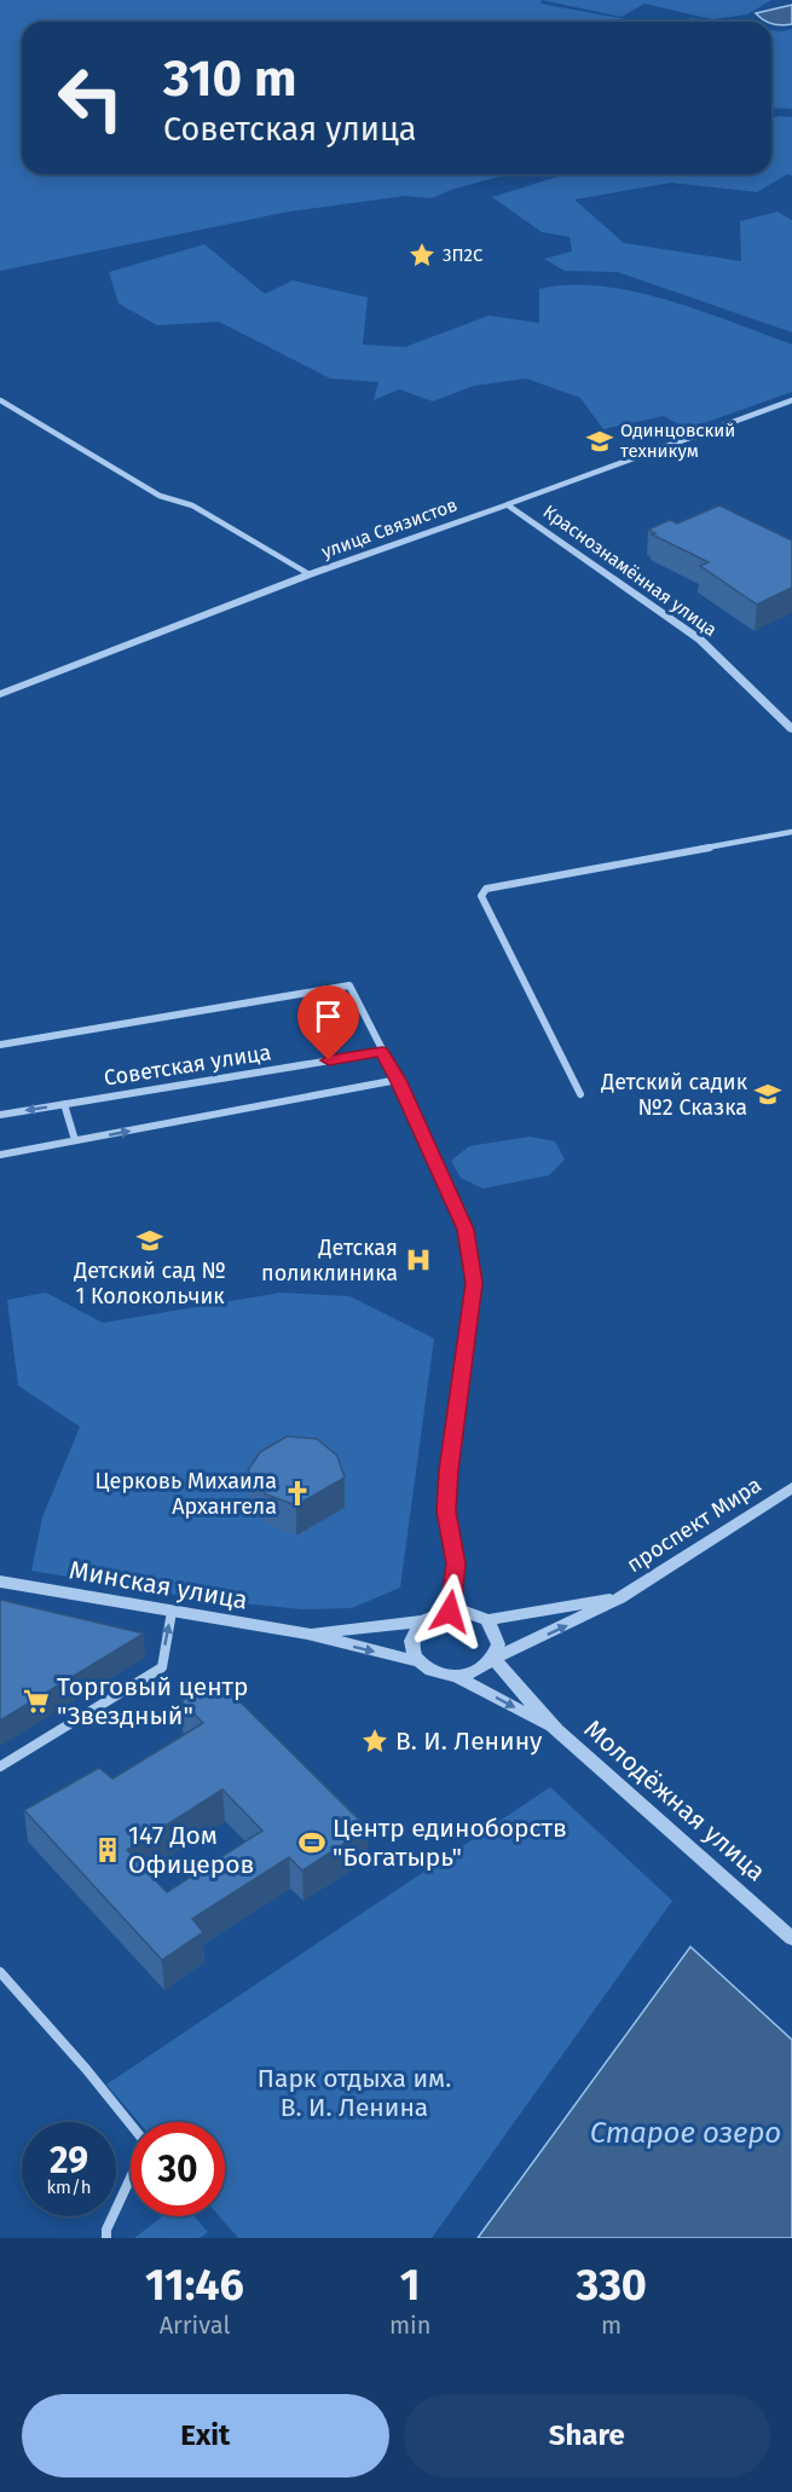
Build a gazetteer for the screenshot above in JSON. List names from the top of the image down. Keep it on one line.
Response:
{"streets":{"street":["улица Связистов","Краснознамённая улица","Советская улица","проспект Мира","Минская улица","Молодёжная улица"]},"crossings":[["улица Связистов","Краснознамённая улица"],["проспект Мира","Минская улица"],["проспект Мира","Молодёжная улица"],["Минская улица","Молодёжная улица"]],"water":["Старое озеро"],"parks":["Парк отдыха им. В. И. Ленина"],"places":{"place":["3П2С","В. И. Ленину"],"school or university":["Одинцовский техникум","Детский садик №2 Сказка","Детский сад № 1 Колокольчик"],"hospital":["Детская поликлиника"],"church":["Церковь Михаила Архангела"],"supermarket":["Торговый центр \"Звездный\""],"sports":["Центр единоборств \"Богатырь\""],"building":["147 Дом Офицеров"]},"page":{"turn":["310 m","Советская улица"],"speed":"29 km/h","limit":"30","eta":["11:46","Arrival","1","min","330","m"],"buttons":["Exit","Share"]}}
